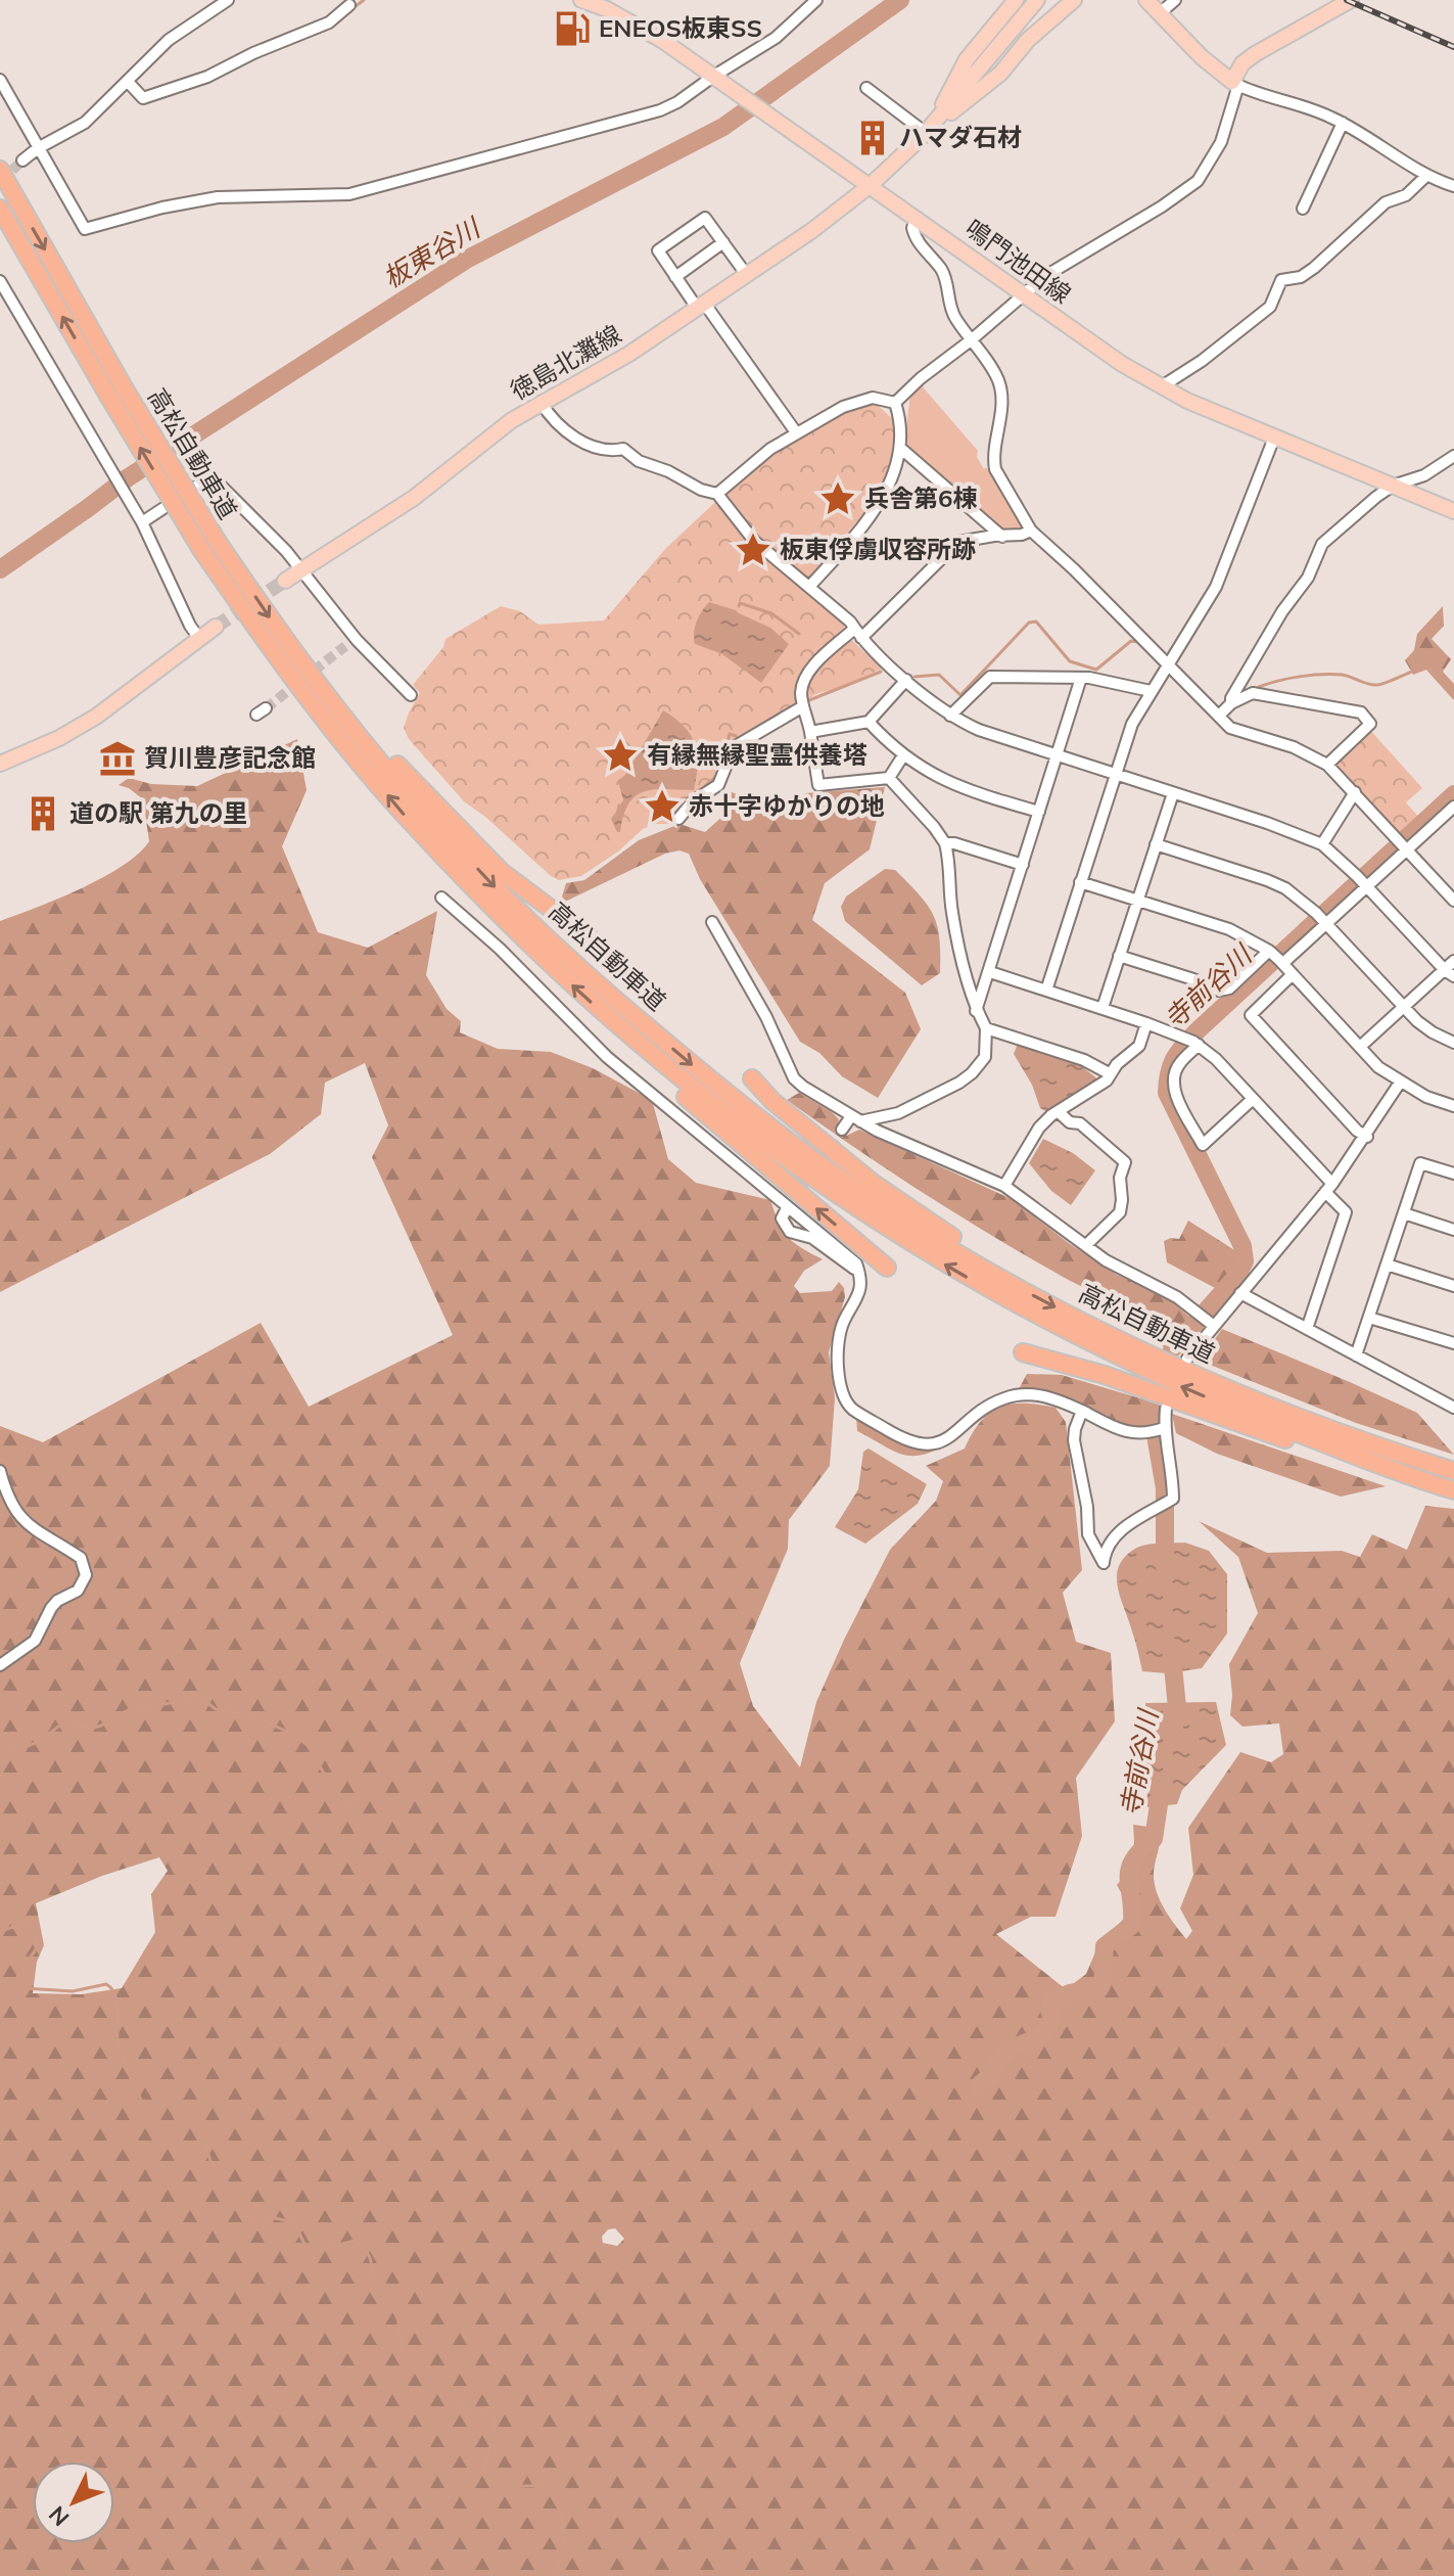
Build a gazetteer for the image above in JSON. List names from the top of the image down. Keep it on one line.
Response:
{"streets":{"highway":["高松自動車道"],"main road":["鳴門池田線","徳島北灘線"]},"crossings":[["鳴門池田線","徳島北灘線"]],"water":["板東谷川","寺前谷川"],"places":{"fuel station":["ENEOS板東SS"],"building":["ハマダ石材","道の駅 第九の里"],"place":["兵舎第6棟","板東俘虜収容所跡","有縁無縁聖霊供養塔","赤十字ゆかりの地"],"museum":["賀川豊彦記念館"]},"north":"bottom left"}
